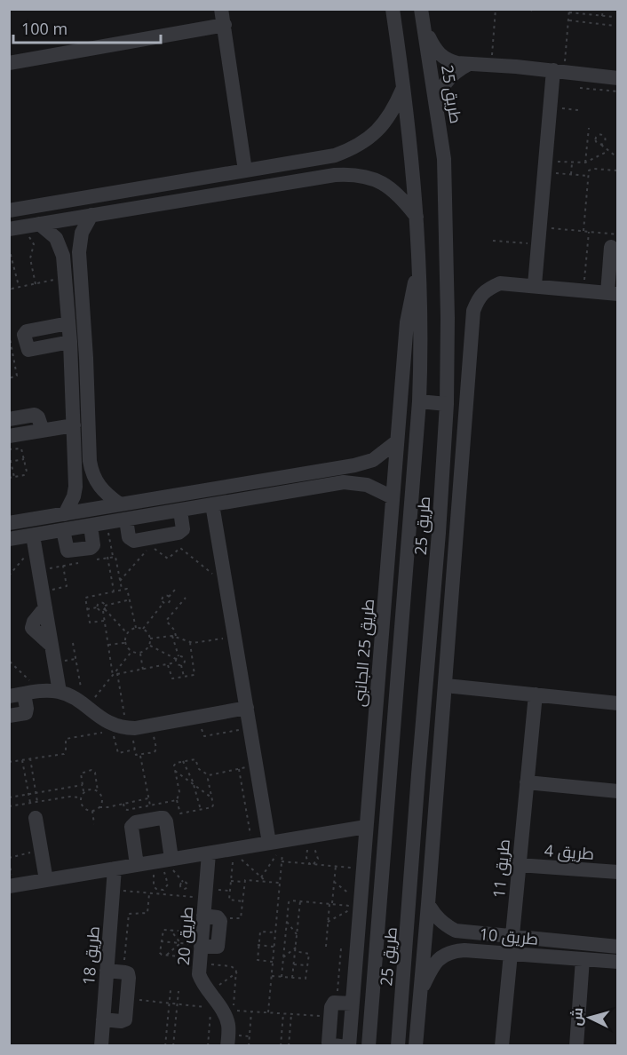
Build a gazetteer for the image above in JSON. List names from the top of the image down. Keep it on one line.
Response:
{"streets":{"street":["طريق 25","طريق 25 الجانبى","طريق 4","طريق 11","طريق 20","طريق 10","طريق 18"]},"crossings":[["طريق 25","طريق 25 الجانبى"],["طريق 4","طريق 11"],["طريق 11","طريق 10"]],"scale_bar":"100 m","north":"left"}
